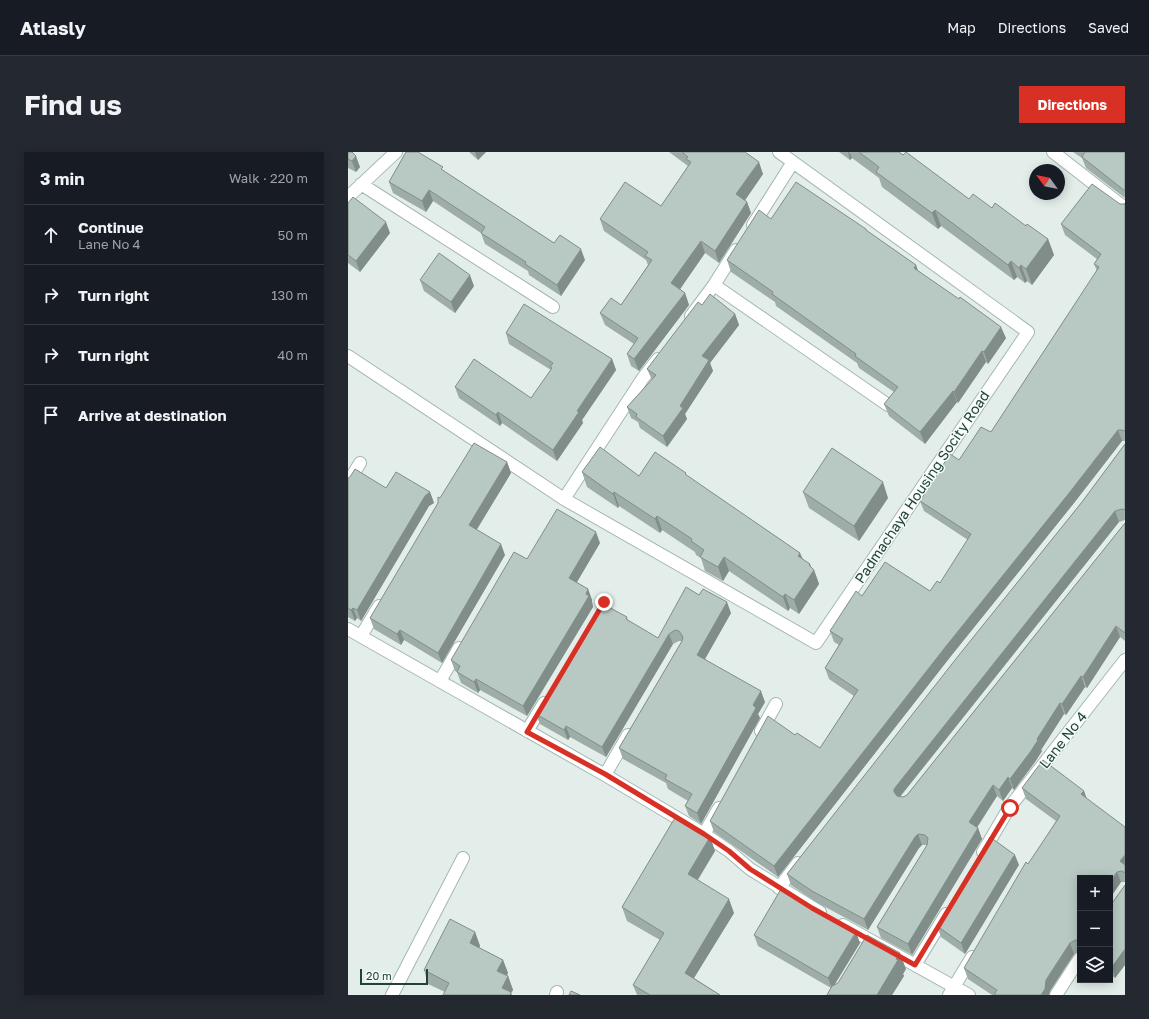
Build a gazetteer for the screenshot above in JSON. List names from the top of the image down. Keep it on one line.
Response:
{"streets":{"street":["Padmachaya Housing Socity Road","Lane No 4"]},"scale_bar":"20 m","north":"top left","page":{"header":"Atlasly","nav":["Map","Directions","Saved"],"buttons":"Directions","title":"Find us","heading":["3 min","Walk · 220 m"],"list":[["Continue","Lane No 4","50 m"],["Turn right","130 m"],["Turn right","40 m"],"Arrive at destination"],"map_buttons":["+","−"],"scale":"20 m"}}
